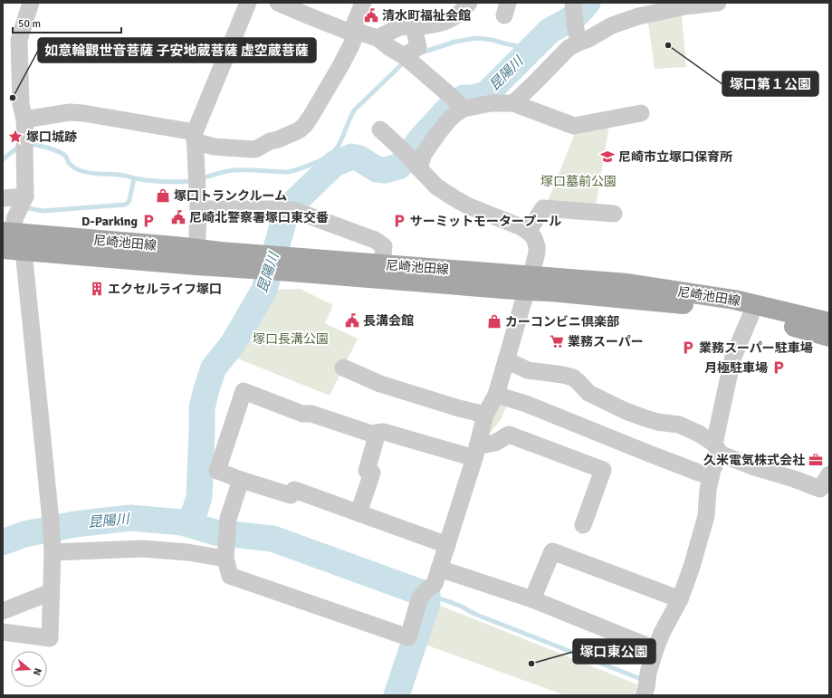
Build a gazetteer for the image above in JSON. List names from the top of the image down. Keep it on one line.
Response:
{"streets":{"main road":["尼崎池田線"]},"water":["昆陽川"],"parks":["塚口墓前公園","塚口長溝公園"],"places":{"public building":["清水町福祉会館","尼崎北警察署塚口東交番","長溝会館"],"other":["塚口第１公園","如意輪觀世音菩薩 子安地蔵菩薩 虚空蔵菩薩","塚口東公園"],"place":["塚口城跡"],"school or university":["尼崎市立塚口保育所"],"shop":["塚口トランクルーム","カーコンビニ倶楽部"],"parking":["D-Parking","サーミットモータープール","業務スーパー駐車場","月極駐車場"],"building":["エクセルライフ塚口"],"supermarket":["業務スーパー"],"office":["久米電気株式会社"]},"scale_bar":"50 m","north":"right"}
